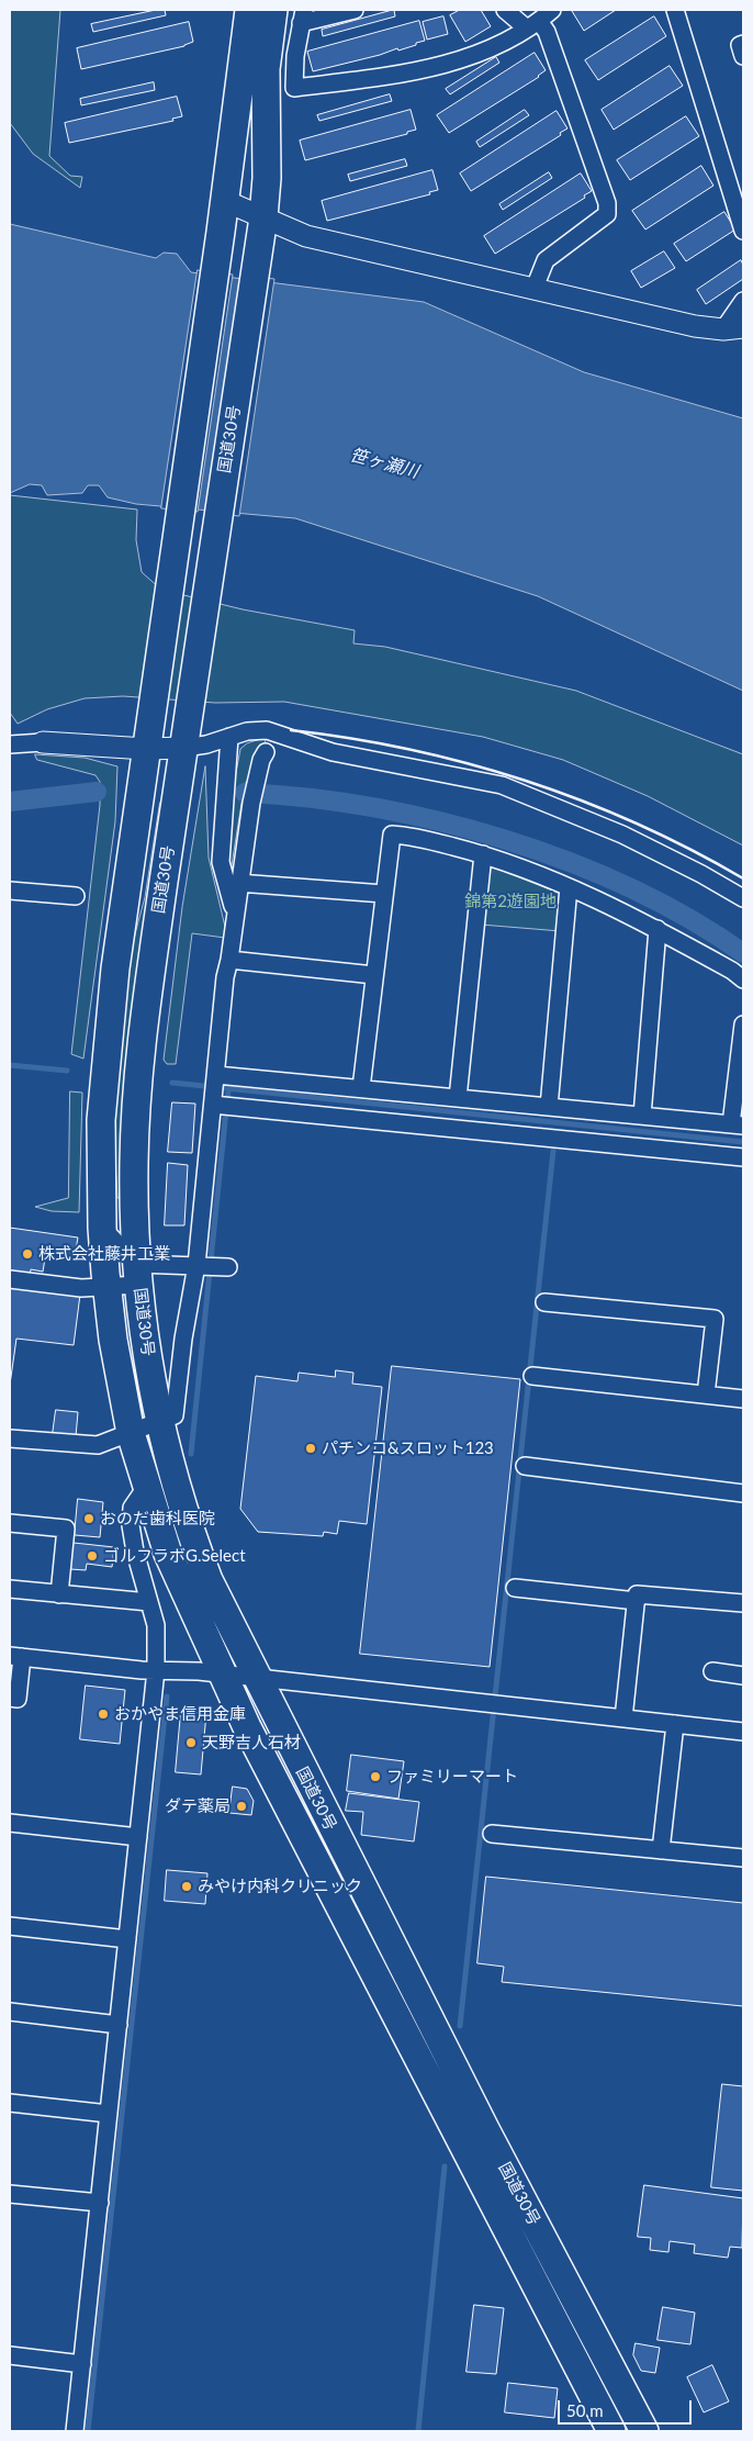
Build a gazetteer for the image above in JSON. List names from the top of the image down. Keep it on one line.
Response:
{"streets":{"highway":["国道30号"]},"water":["笹ヶ瀬川"],"parks":["錦第2遊園地"],"places":["株式会社藤井工業","パチンコ&スロット123","おのだ歯科医院","ゴルフラボG.Select","おかやま信用金庫","天野吉人石材","ファミリーマート","ダテ薬局","みやけ内科クリニック"],"scale_bar":"50 m"}
